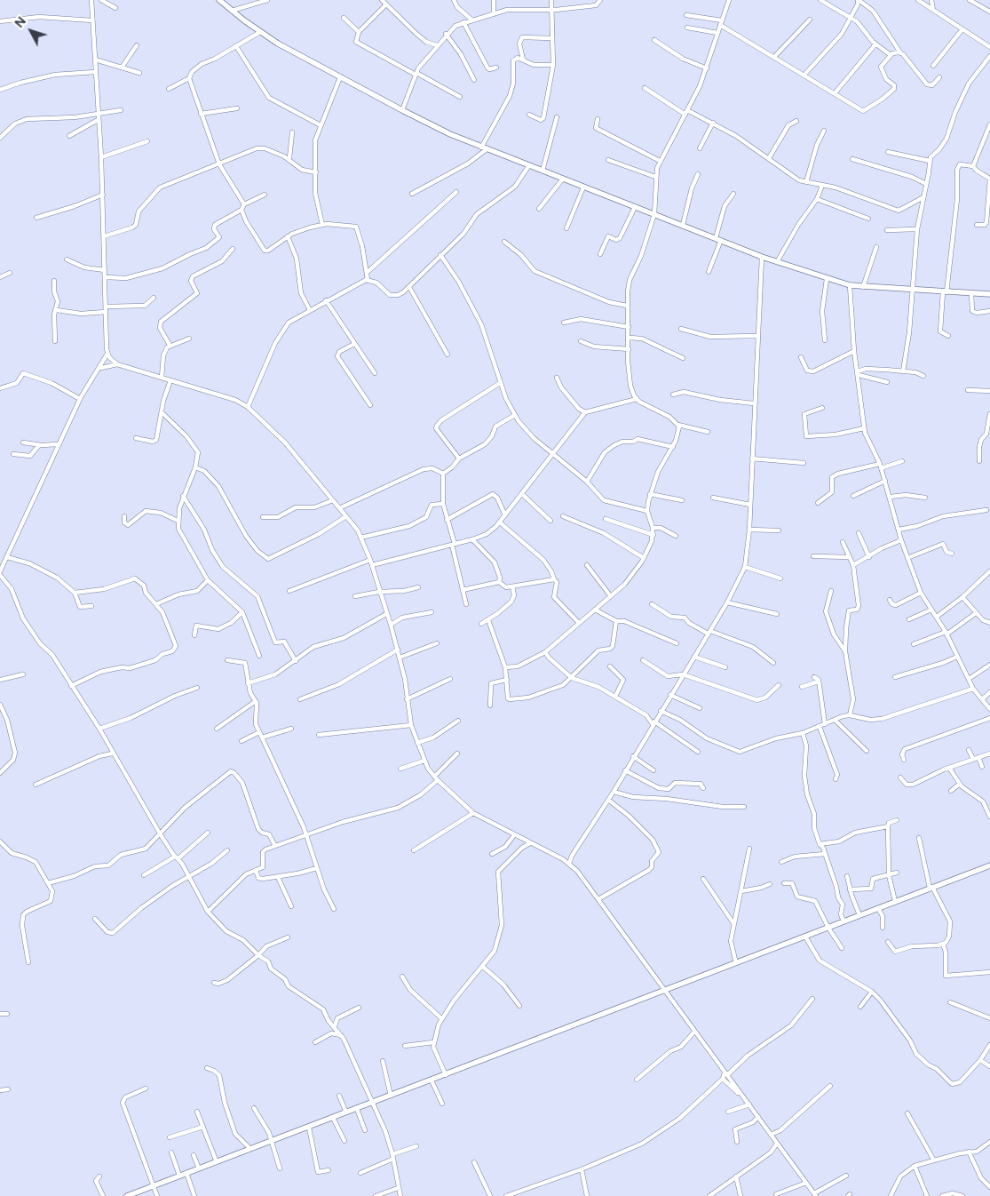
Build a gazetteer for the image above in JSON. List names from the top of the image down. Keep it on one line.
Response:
{"north":"top left"}
